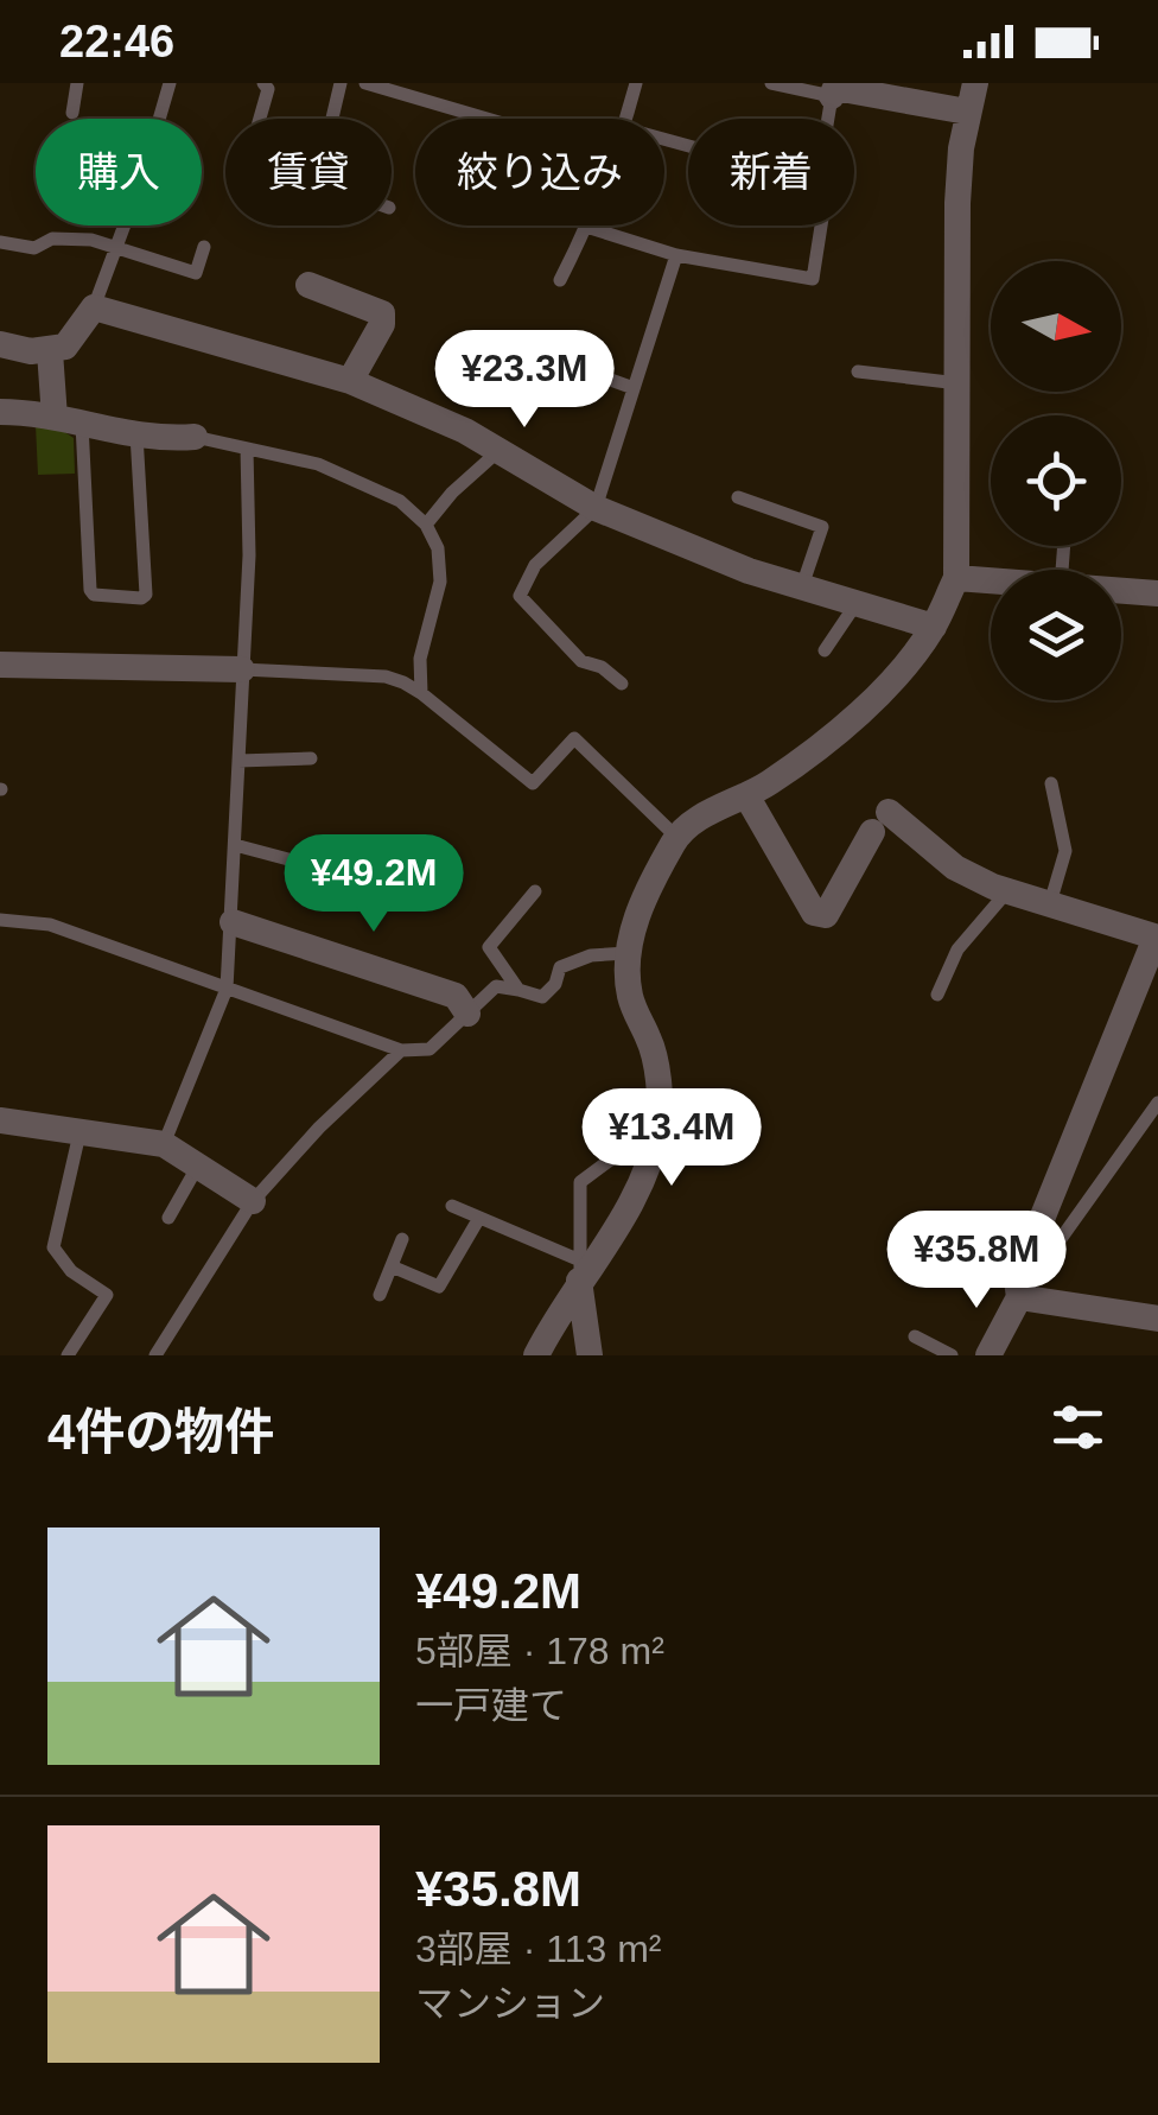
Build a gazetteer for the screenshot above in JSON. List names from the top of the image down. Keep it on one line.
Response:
{"north":"right","page":{"status":"22:46","chip":["購入","賃貸","絞り込み","新着"],"price":["¥23.3M","¥49.2M","¥13.4M","¥35.8M"],"heading":"4件の物件","list":[{"name":"¥49.2M","note":"5部屋 · 178 m² · 一戸建て"},{"name":"¥35.8M","note":"3部屋 · 113 m² · マンション"}]}}
